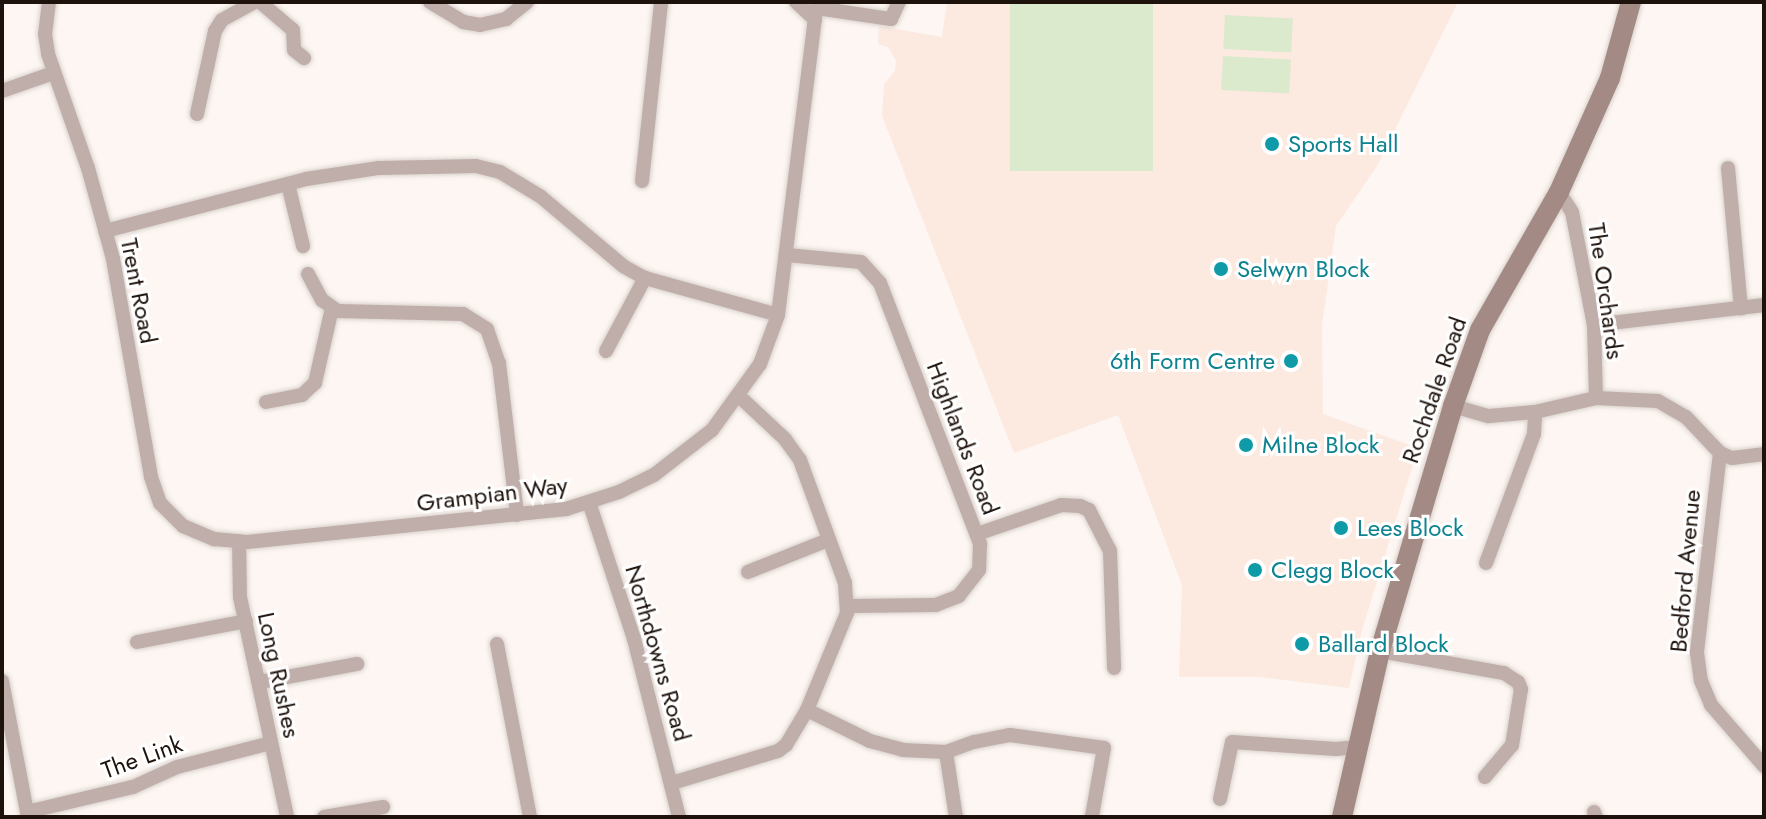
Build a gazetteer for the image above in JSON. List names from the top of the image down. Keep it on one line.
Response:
{"streets":{"main road":["Rochdale Road"],"street":["Trent Road","The Orchards","Highlands Road","Grampian Way","Bedford Avenue","Northdowns Road","Long Rushes","The Link"]},"crossings":[["Trent Road","Grampian Way"],["Trent Road","Long Rushes"],["The Orchards","Rochdale Road"],["Highlands Road","Grampian Way"],["Grampian Way","Northdowns Road"],["Grampian Way","Long Rushes"],["Long Rushes","The Link"]],"places":["Sports Hall","Selwyn Block","6th Form Centre","Milne Block","Lees Block","Clegg Block","Ballard Block"]}
